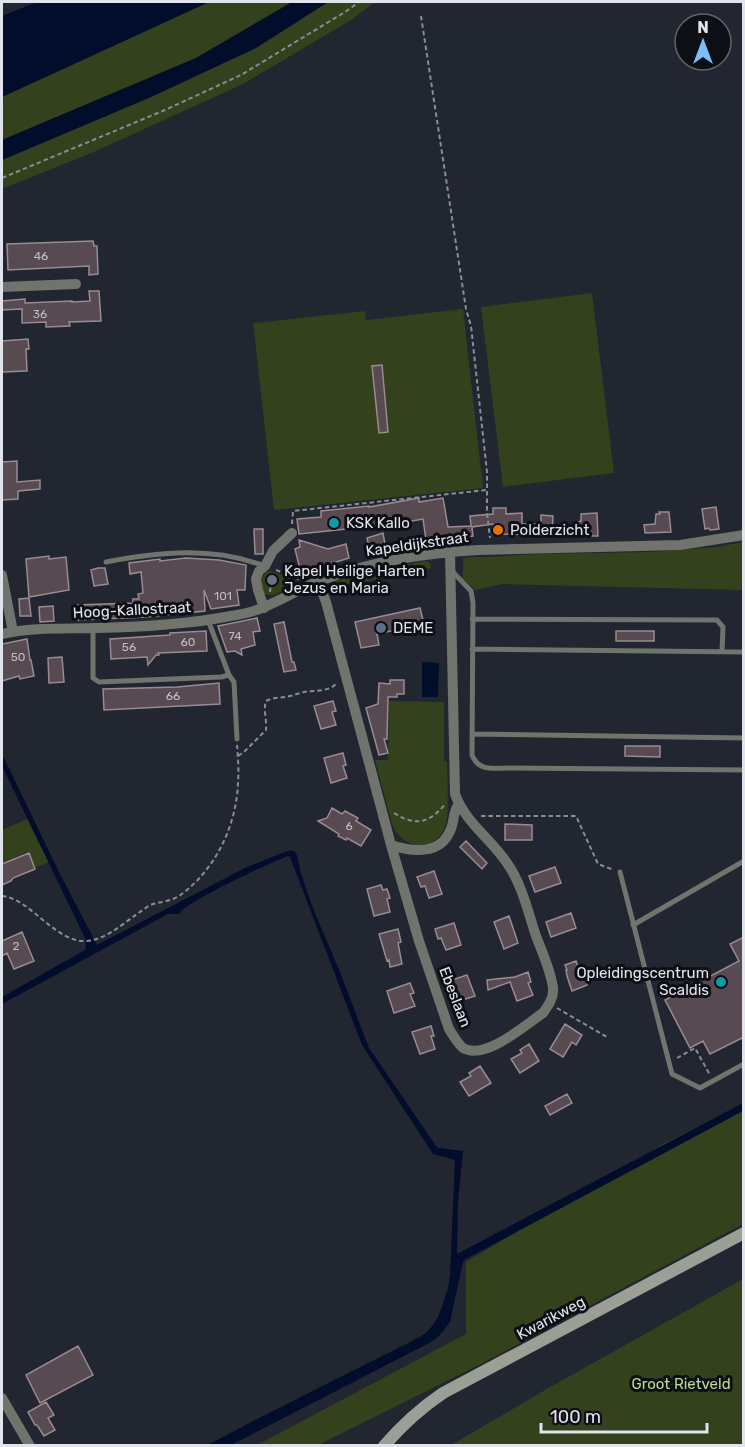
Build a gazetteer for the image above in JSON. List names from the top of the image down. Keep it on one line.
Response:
{"streets":{"street":["Kapeldijkstraat","Hoog-Kallostraat","Ebeslaan","Kwarikweg"]},"crossings":[["Kapeldijkstraat","Hoog-Kallostraat"],["Kapeldijkstraat","Ebeslaan"]],"parks":["Groot Rietveld"],"places":["KSK Kallo","Polderzicht","Kapel Heilige Harten Jezus en Maria","DEME","Opleidingscentrum Scaldis"],"house_numbers":["46","36","101","74","60","56","50","66","6","2"],"scale_bar":"100 m","north":"top"}
